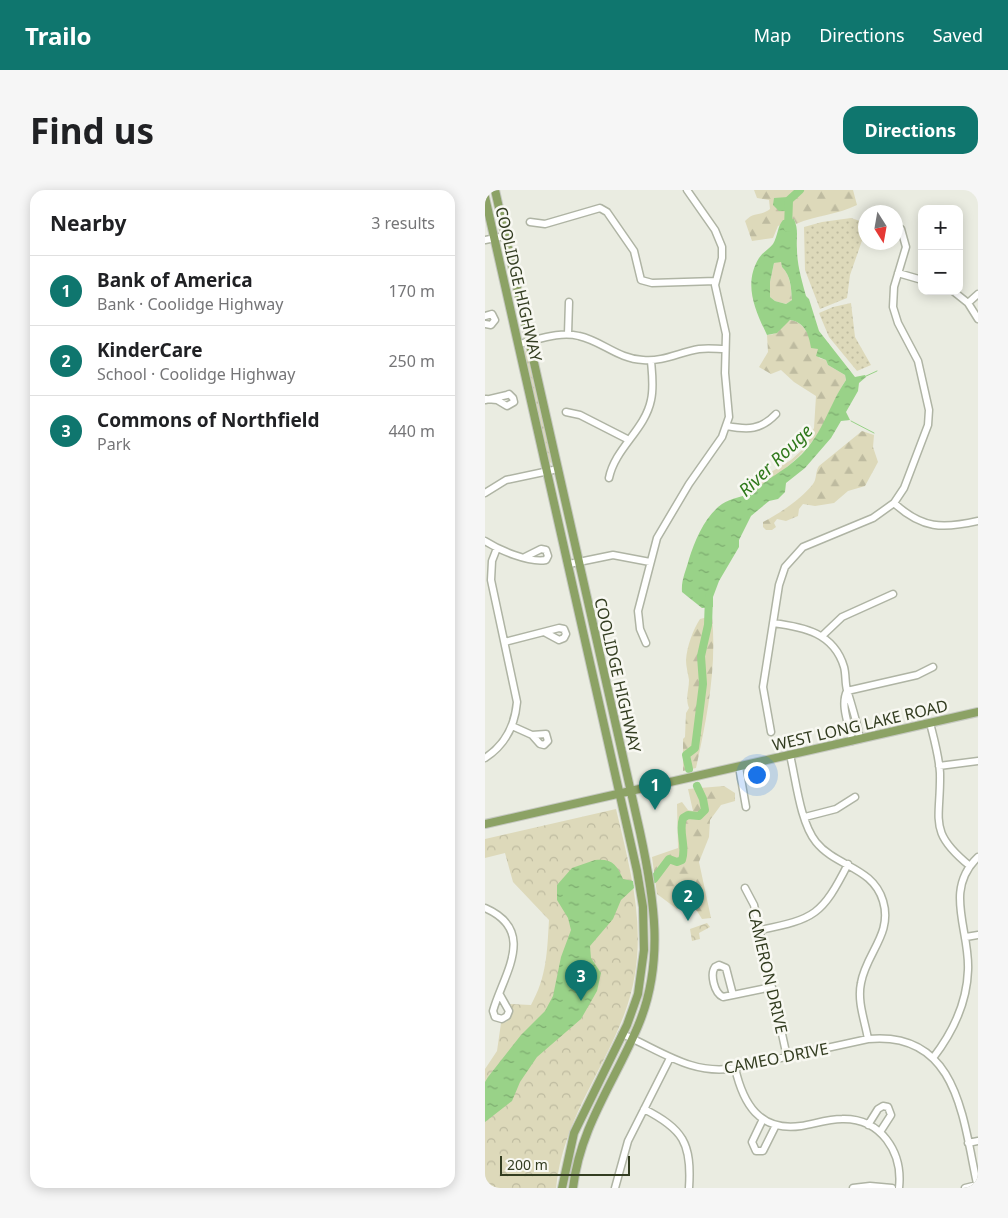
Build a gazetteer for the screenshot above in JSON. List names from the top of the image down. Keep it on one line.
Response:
{"streets":{"main road":["COOLIDGE HIGHWAY","WEST LONG LAKE ROAD"],"street":["CAMERON DRIVE","CAMEO DRIVE"]},"crossings":[["COOLIDGE HIGHWAY","WEST LONG LAKE ROAD"],["COOLIDGE HIGHWAY","CAMEO DRIVE"],["CAMERON DRIVE","CAMEO DRIVE"]],"water":["River Rouge"],"scale_bar":"200 m","north":"bottom","page":{"header":"Trailo","nav":["Map","Directions","Saved"],"buttons":"Directions","title":"Find us","heading":["Nearby","3 results"],"map_buttons":["+","−"],"list":[{"mark":"1","name":"Bank of America","note":"Bank · Coolidge Highway","value":"170 m"},{"mark":"2","name":"KinderCare","note":"School · Coolidge Highway","value":"250 m"},{"mark":"3","name":"Commons of Northfield","note":"Park","value":"440 m"}],"pins":["1","2","3"],"scale":"200 m"}}
